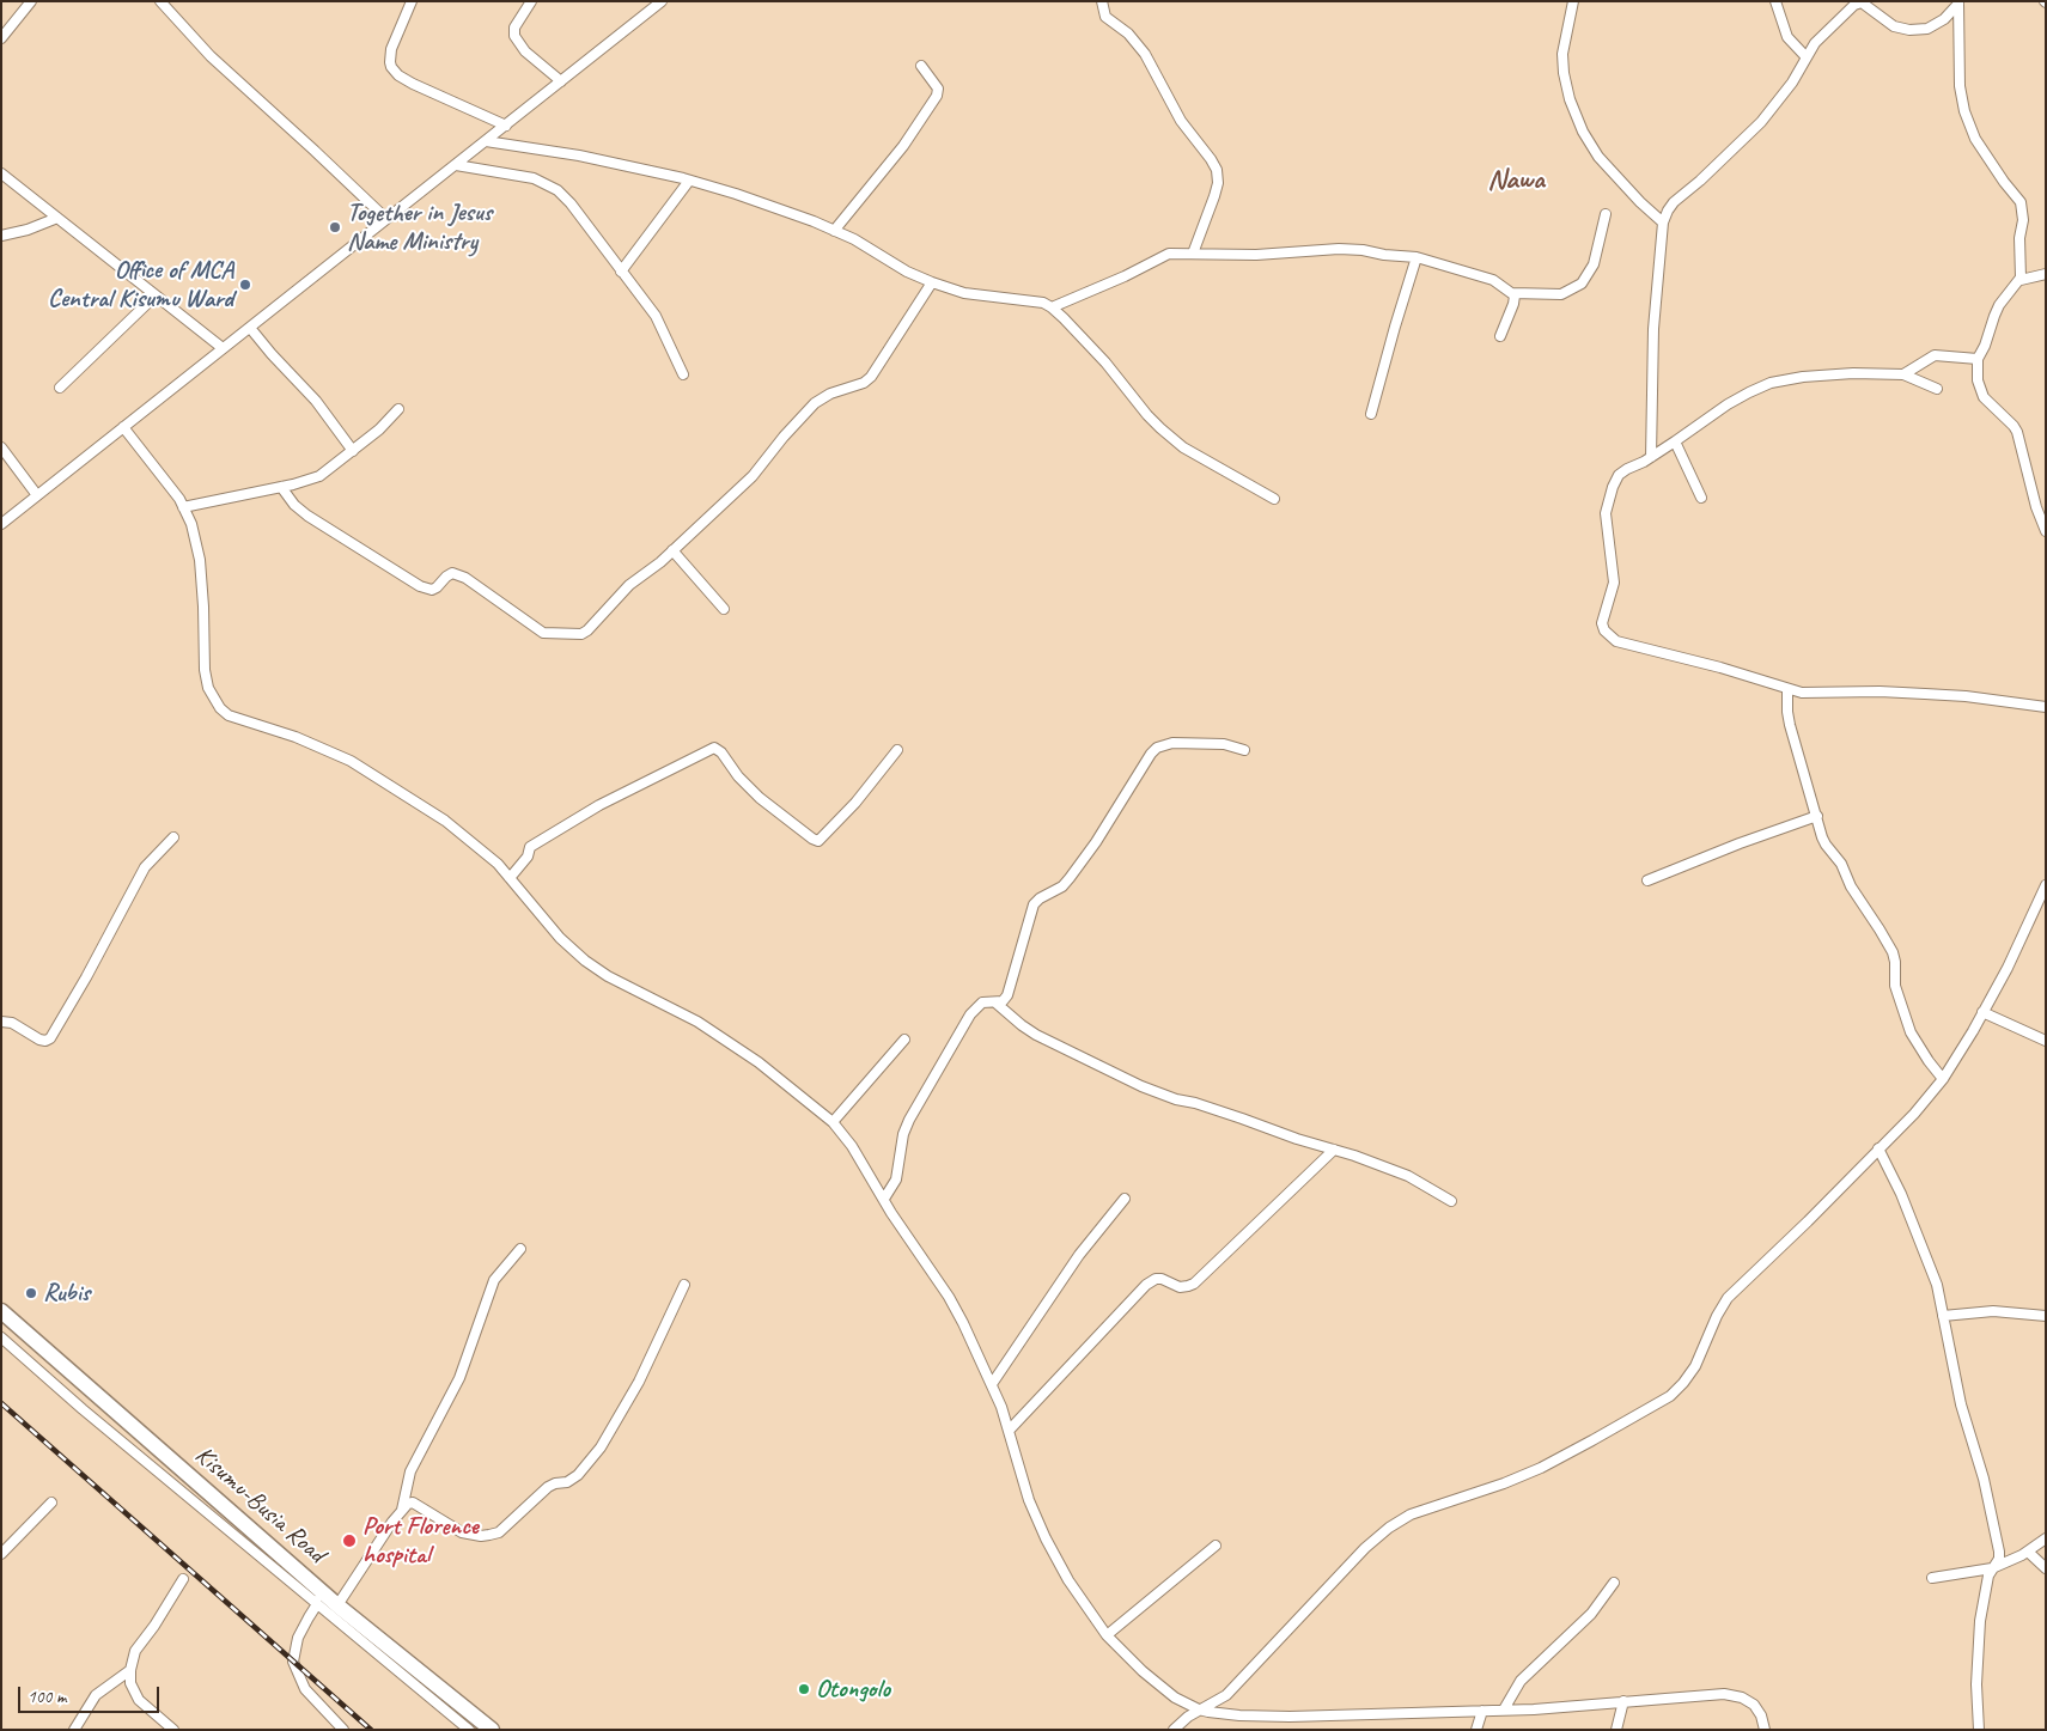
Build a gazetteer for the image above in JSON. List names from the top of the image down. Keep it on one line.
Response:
{"streets":{"highway":["Kisumu-Busia Road"]},"districts":["Nawa"],"places":["Together in Jesus Name Ministry","Office of MCA Central Kisumu Ward","Rubis","Port Florence hospital","Otongolo"],"scale_bar":"100 m"}
